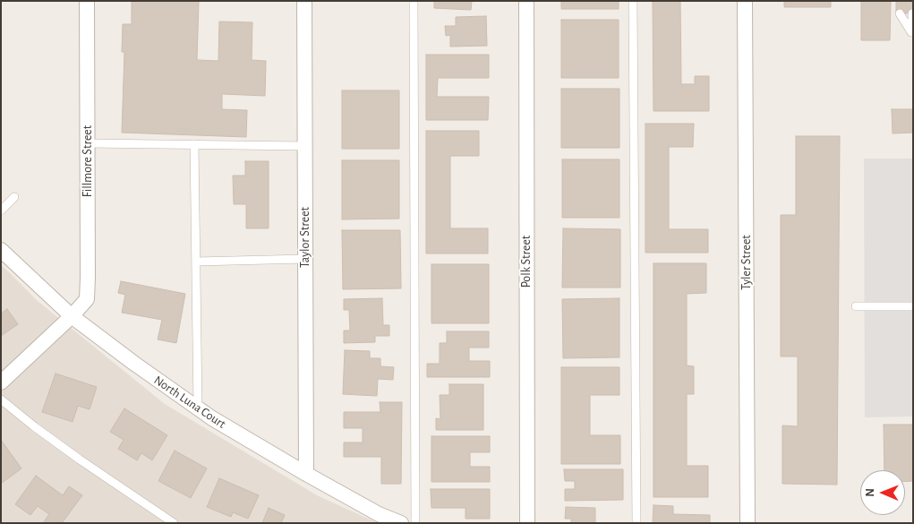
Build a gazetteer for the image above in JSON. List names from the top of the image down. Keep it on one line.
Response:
{"streets":{"street":["Fillmore Street","Taylor Street","Polk Street","Tyler Street","North Luna Court"]},"crossings":[["Fillmore Street","North Luna Court"],["Taylor Street","North Luna Court"]],"north":"left"}
